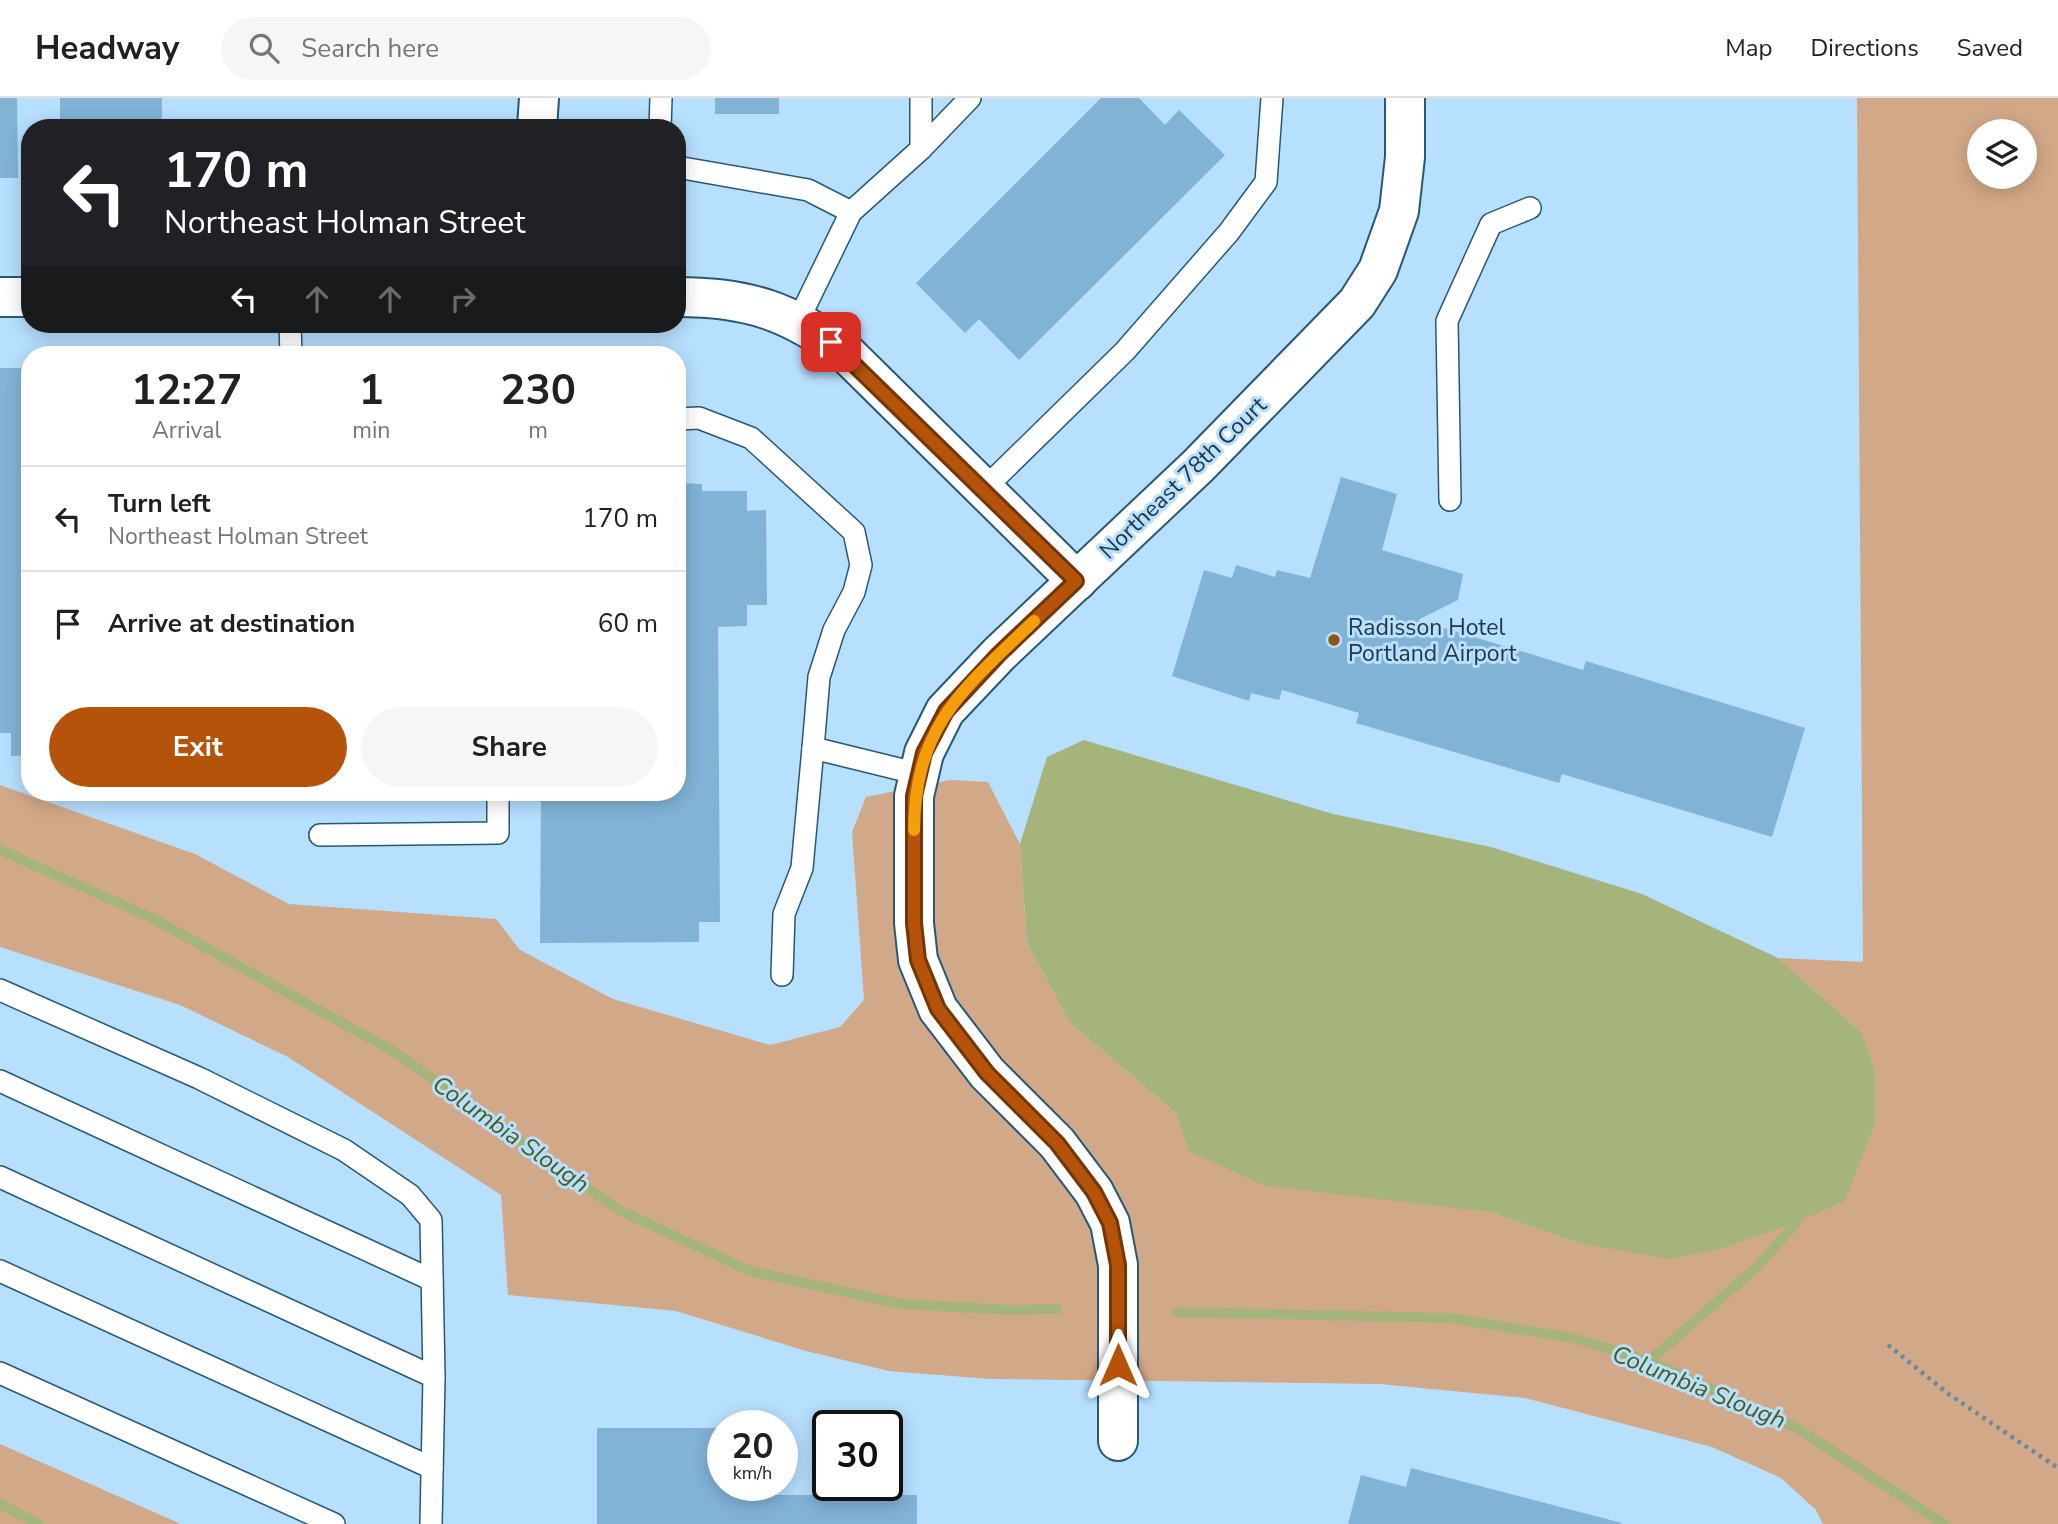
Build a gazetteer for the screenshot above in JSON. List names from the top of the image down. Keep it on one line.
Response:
{"streets":{"street":["Northeast 78th Court"]},"water":["Columbia Slough"],"places":["Radisson Hotel Portland Airport"],"page":{"header":"Headway","search":"Search here","nav":["Map","Directions","Saved"],"turn":["170 m","Northeast Holman Street"],"eta":["12:27","Arrival","1","min","230","m"],"list":[{"name":"Turn left","note":"Northeast Holman Street","value":"170 m"},{"name":"Arrive at destination","value":"60 m"}],"buttons":["Exit","Share"],"speed":"20 km/h","limit":"30"}}
